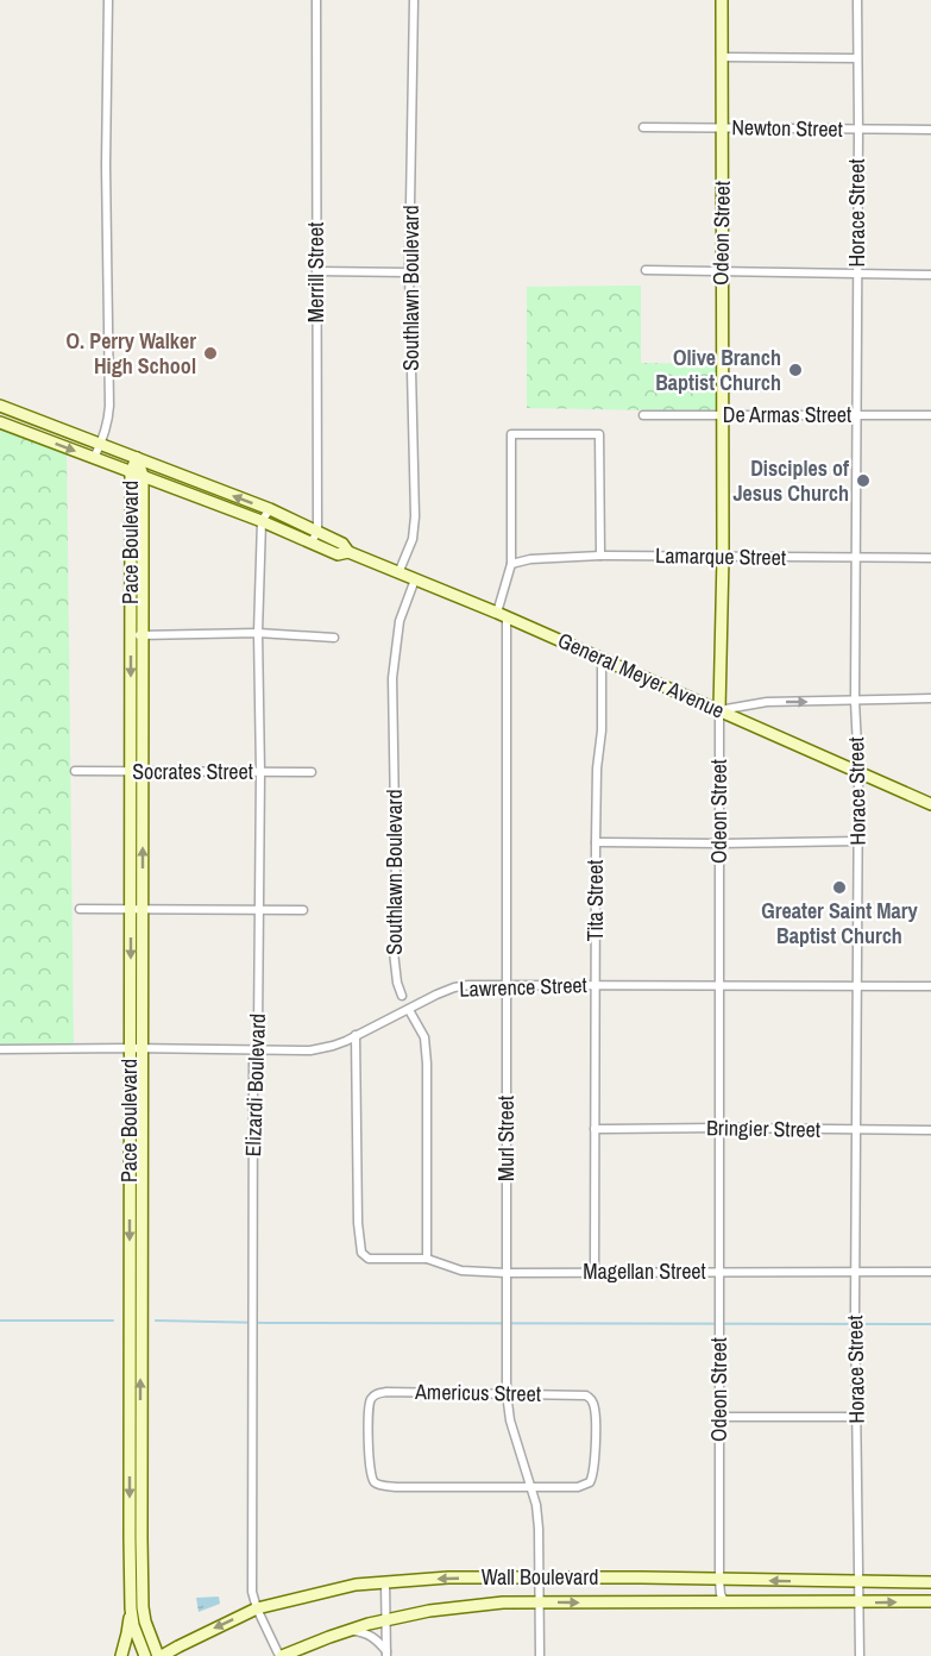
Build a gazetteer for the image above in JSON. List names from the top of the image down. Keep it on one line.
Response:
{"streets":{"street":["Newton Street","Horace Street","Odeon Street","Merrill Street","Southlawn Boulevard","De Armas Street","Pace Boulevard","Lamarque Street","General Meyer Avenue","Socrates Street","Tita Street","Lawrence Street","Elizardi Boulevard","Bringier Street","Murl Street","Magellan Street","Americus Street","Wall Boulevard"]},"crossings":[["Newton Street","Horace Street"],["Newton Street","Odeon Street"],["Horace Street","De Armas Street"],["Horace Street","Lamarque Street"],["Horace Street","General Meyer Avenue"],["Horace Street","Lawrence Street"],["Horace Street","Bringier Street"],["Horace Street","Magellan Street"],["Horace Street","Wall Boulevard"],["Odeon Street","De Armas Street"],["Odeon Street","Lamarque Street"],["Odeon Street","General Meyer Avenue"],["Odeon Street","Lawrence Street"],["Odeon Street","Bringier Street"],["Odeon Street","Magellan Street"],["Odeon Street","Wall Boulevard"],["Merrill Street","General Meyer Avenue"],["Southlawn Boulevard","General Meyer Avenue"],["Pace Boulevard","General Meyer Avenue"],["Pace Boulevard","Socrates Street"],["Pace Boulevard","Lawrence Street"],["Pace Boulevard","Wall Boulevard"],["Lamarque Street","Murl Street"],["General Meyer Avenue","Tita Street"],["General Meyer Avenue","Elizardi Boulevard"],["General Meyer Avenue","Murl Street"],["Socrates Street","Elizardi Boulevard"],["Tita Street","Lawrence Street"],["Tita Street","Bringier Street"],["Tita Street","Magellan Street"],["Lawrence Street","Elizardi Boulevard"],["Lawrence Street","Murl Street"],["Lawrence Street","Magellan Street"],["Elizardi Boulevard","Wall Boulevard"],["Murl Street","Magellan Street"],["Murl Street","Americus Street"],["Murl Street","Wall Boulevard"]],"places":["O. Perry Walker High School","Olive Branch Baptist Church","Disciples of Jesus Church","Greater Saint Mary Baptist Church"]}
